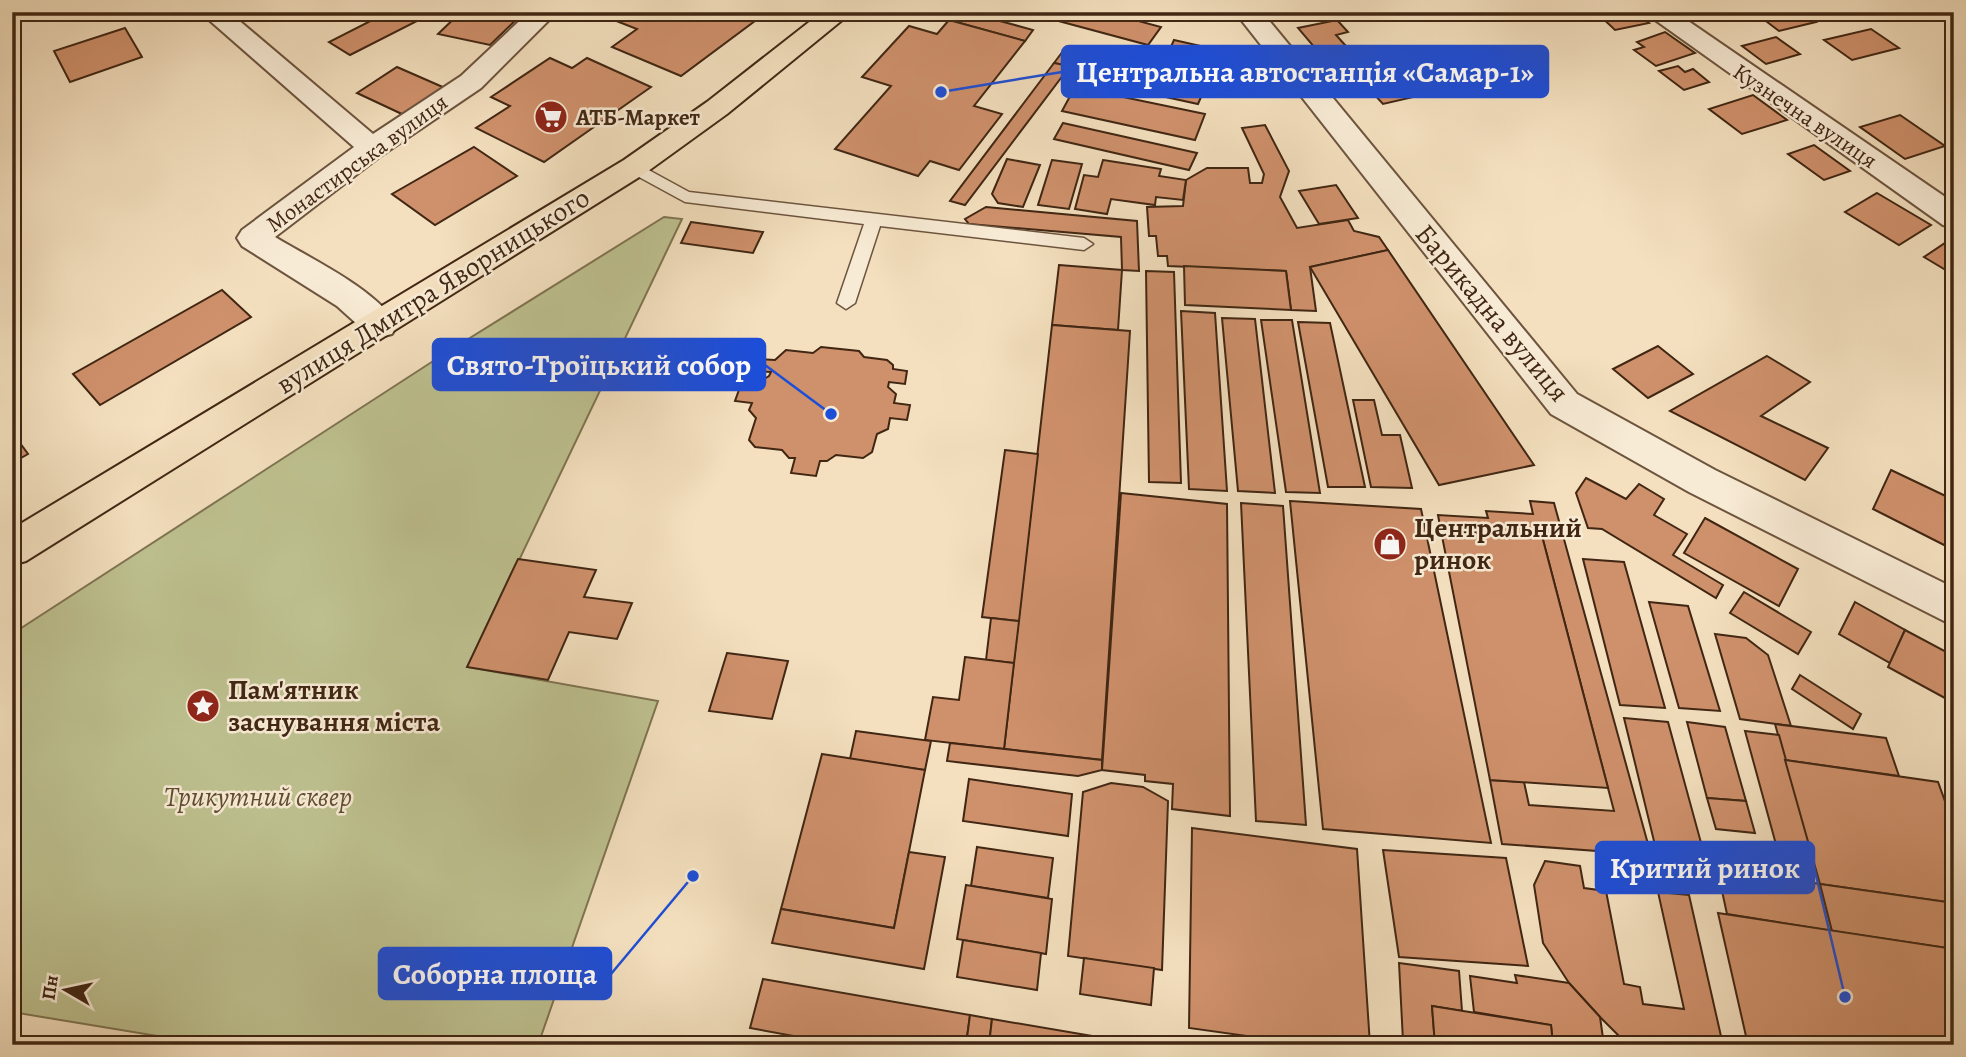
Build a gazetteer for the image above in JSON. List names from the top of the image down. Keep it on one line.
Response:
{"streets":{"highway":["вулиця Дмитра Яворницького"],"street":["Кузнечна вулиця","Монастирська вулиця","Барикадна вулиця"]},"crossings":[["Монастирська вулиця","вулиця Дмитра Яворницького"]],"parks":["Трикутний сквер"],"places":{"other":["Центральна автостанція «Самар-1»","Свято-Троїцький собор","Соборна площа","Критий ринок"],"supermarket":["АТБ-Маркет"],"shop":["Центральний ринок"],"place":["Пам'ятник заснування міста"]},"north":"left"}
